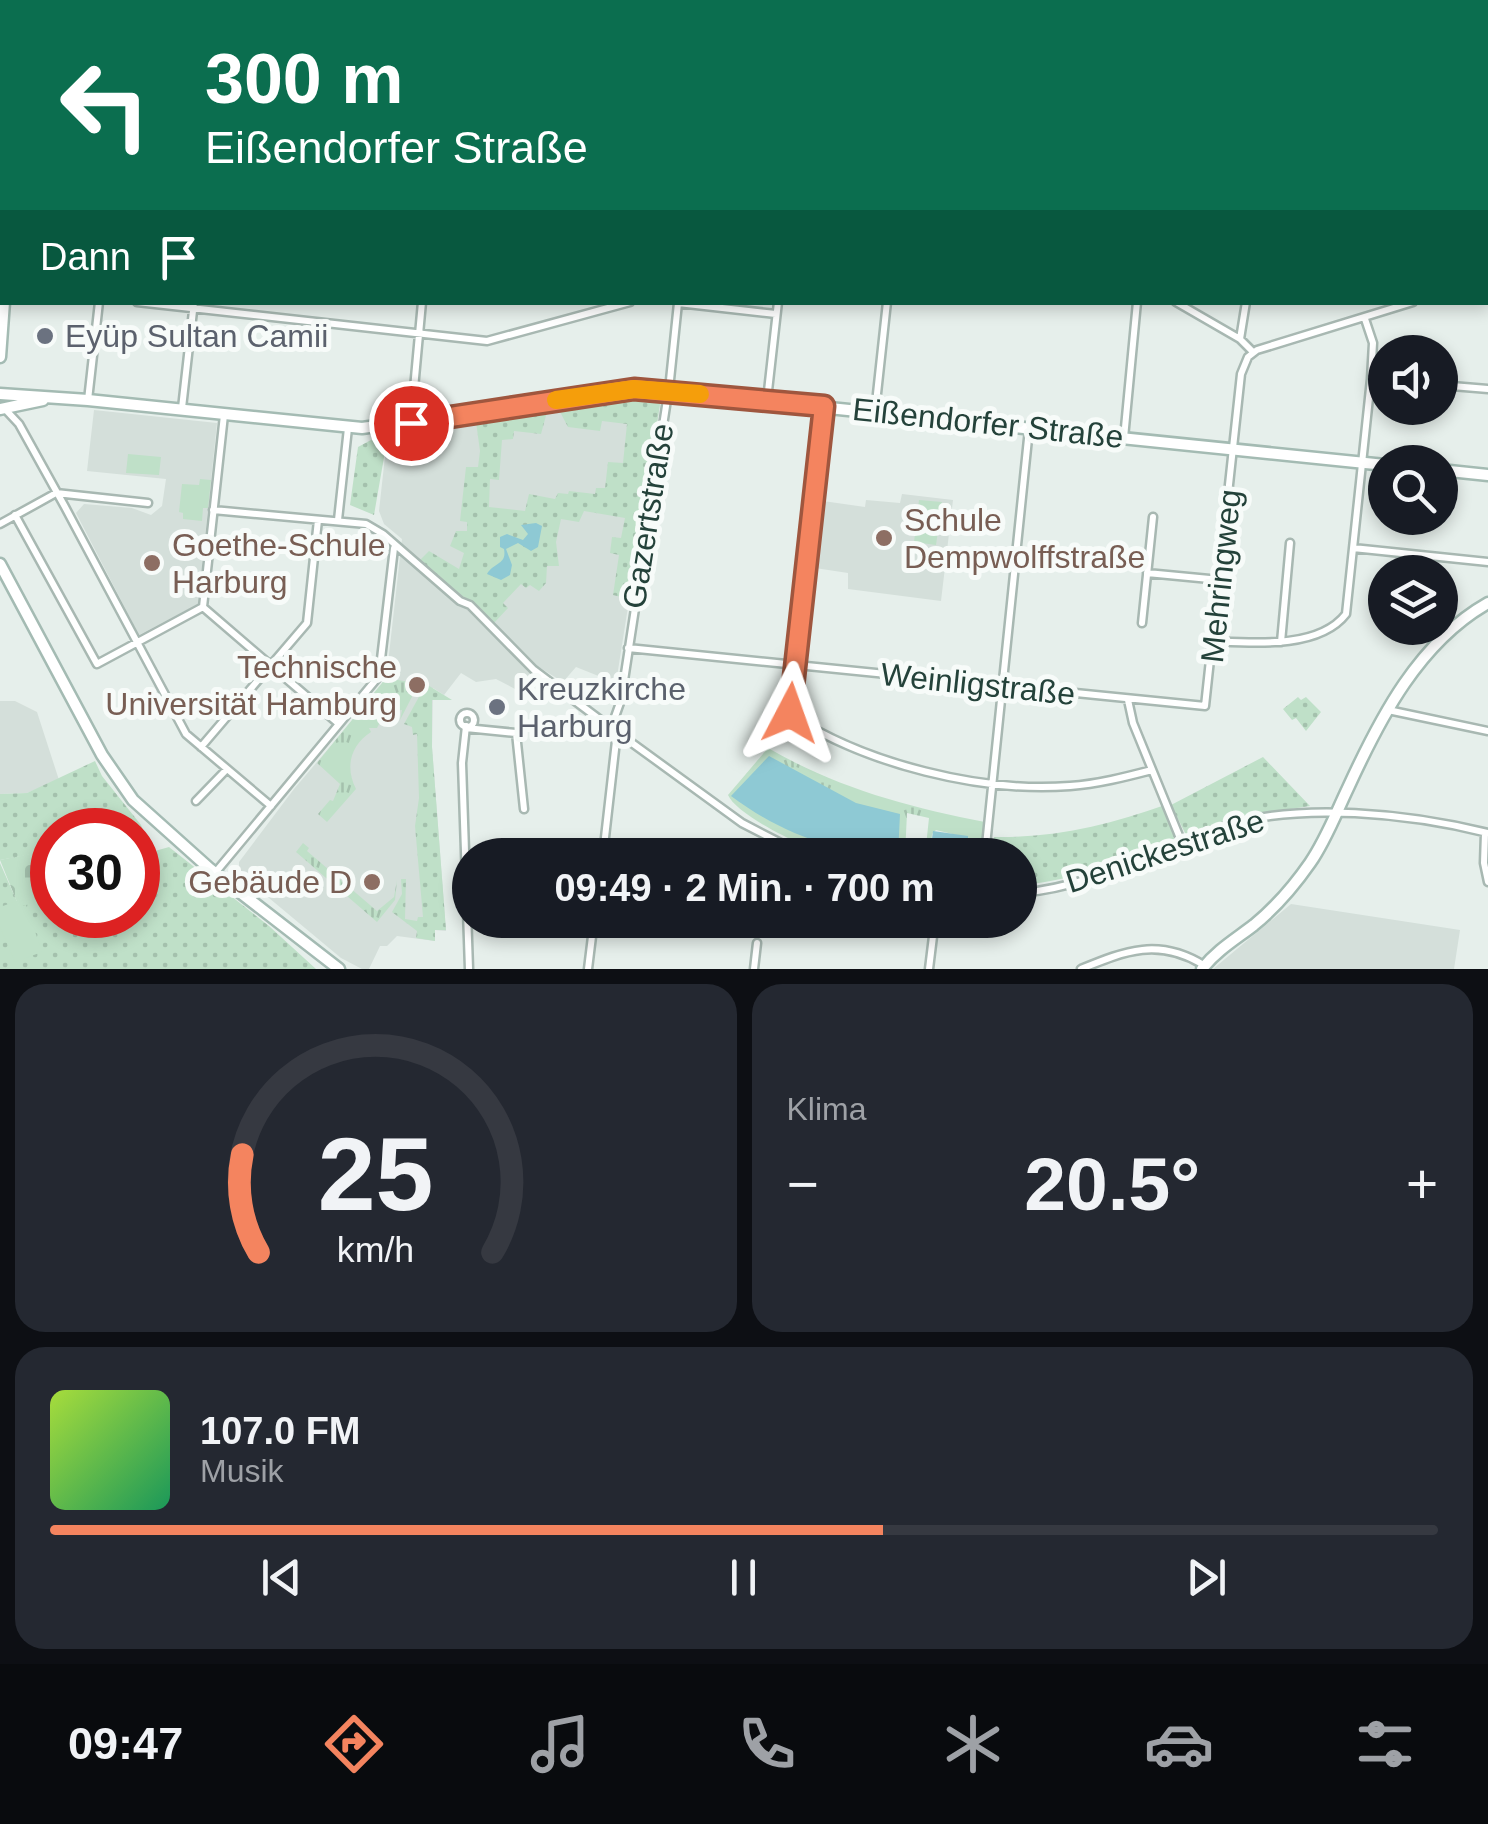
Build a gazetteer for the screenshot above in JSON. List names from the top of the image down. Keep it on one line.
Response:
{"streets":{"main road":["Eißendorfer Straße"],"street":["Gazertstraße","Mehringweg","Weinligstraße","Denickestraße"]},"crossings":[["Eißendorfer Straße","Gazertstraße"],["Eißendorfer Straße","Mehringweg"],["Gazertstraße","Weinligstraße"],["Mehringweg","Weinligstraße"]],"places":["Eyüp Sultan Camii","Schule Dempwolffstraße","Goethe-Schule Harburg","Technische Universität Hamburg","Kreuzkirche Harburg","Gebäude D"],"page":{"turn":["300 m","Eißendorfer Straße"],"then":"Dann","limit":"30","trip":"09:49 · 2 Min. · 700 m","tile":"Klima","heat":["−","20.5°","+"],"song":["107.0 FM","Musik"],"tabs":"09:47","gauge":["25","km/h"]}}
